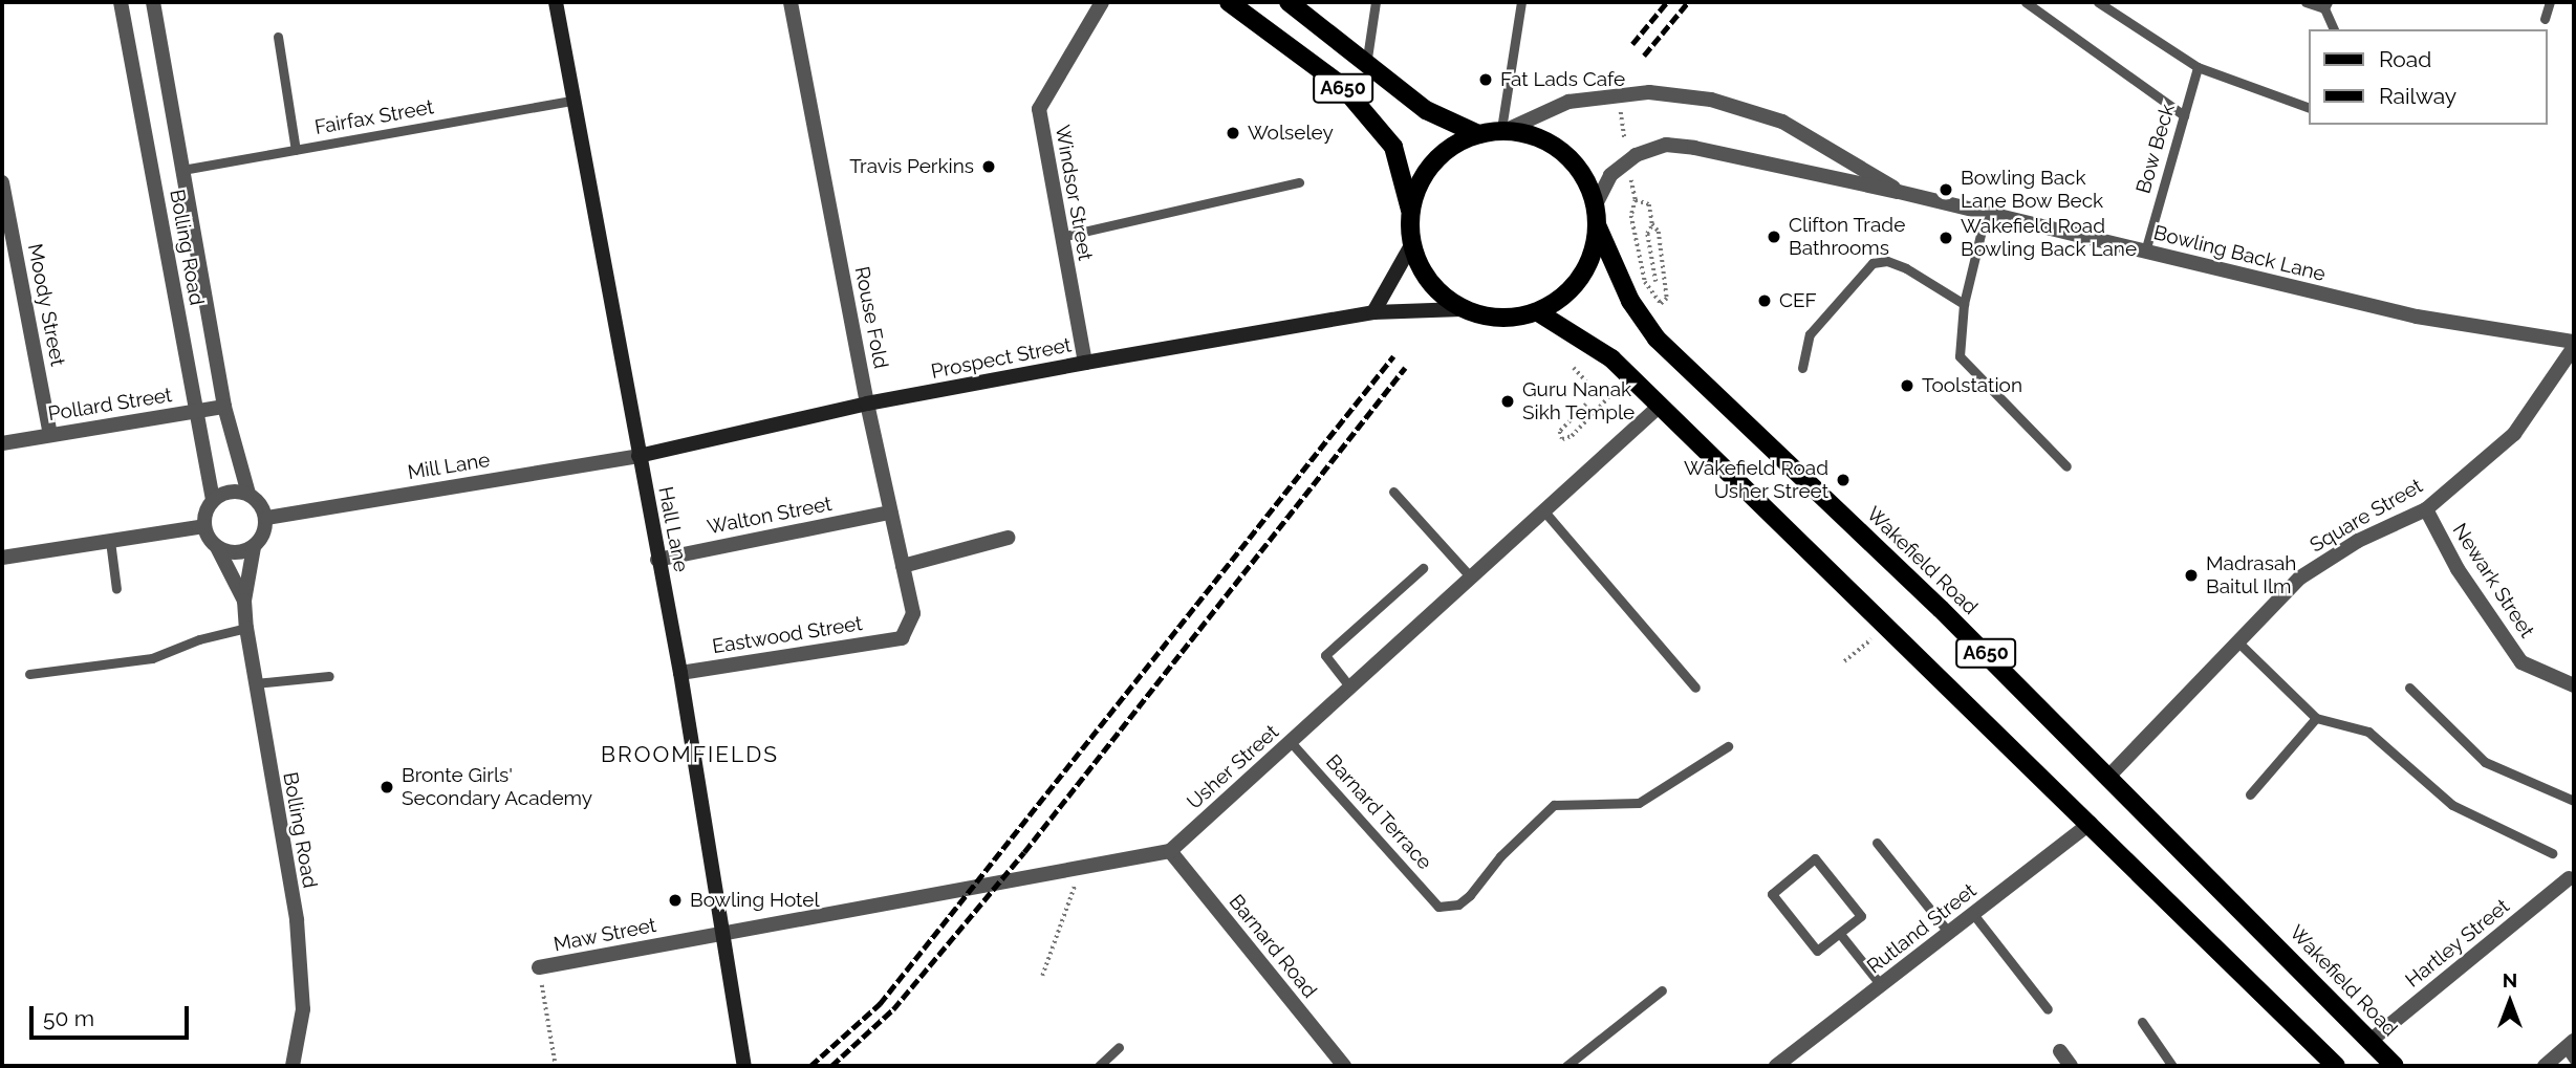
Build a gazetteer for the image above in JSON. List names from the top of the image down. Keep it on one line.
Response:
{"streets":{"main road":["A650","Wakefield Road"],"street":["Windsor Street","Bolling Road","Bowling Back Lane","Moody Street","Rouse Fold","Prospect Street","Pollard Street","Mill Lane","Walton Street","Square Street","Hall Lane","Newark Street","Eastwood Street","Usher Street","Rutland Street","Maw Street","Hartley Street","Barnard Road"],"lane":["Fairfax Street","Bow Beck","Barnard Terrace"]},"crossings":[["A650","Bowling Back Lane"],["A650","Prospect Street"],["A650","Wakefield Road"],["A650","Usher Street"],["A650","Rutland Street"],["Fairfax Street","Bolling Road"],["Fairfax Street","Hall Lane"],["Bow Beck","Bowling Back Lane"],["Windsor Street","Prospect Street"],["Bolling Road","Pollard Street"],["Bolling Road","Mill Lane"],["Bowling Back Lane","Prospect Street"],["Bowling Back Lane","Wakefield Road"],["Moody Street","Pollard Street"],["Rouse Fold","Prospect Street"],["Rouse Fold","Walton Street"],["Rouse Fold","Eastwood Street"],["Prospect Street","Mill Lane"],["Prospect Street","Hall Lane"],["Prospect Street","Wakefield Road"],["Mill Lane","Hall Lane"],["Walton Street","Hall Lane"],["Square Street","Wakefield Road"],["Square Street","Newark Street"],["Hall Lane","Eastwood Street"],["Hall Lane","Maw Street"],["Wakefield Road","Hartley Street"],["Usher Street","Barnard Terrace"],["Usher Street","Barnard Road"]],"districts":["BROOMFIELDS"],"places":["Fat Lads Cafe","Wolseley","Travis Perkins","Bowling Back Lane Bow Beck","Clifton Trade Bathrooms","Wakefield Road Bowling Back Lane","CEF","Toolstation","Guru Nanak Sikh Temple","Wakefield Road Usher Street","Madrasah Baitul Ilm","Bronte Girls' Secondary Academy","Bowling Hotel"],"legend":["Road","Railway"],"scale_bar":"50 m","north":"top"}
